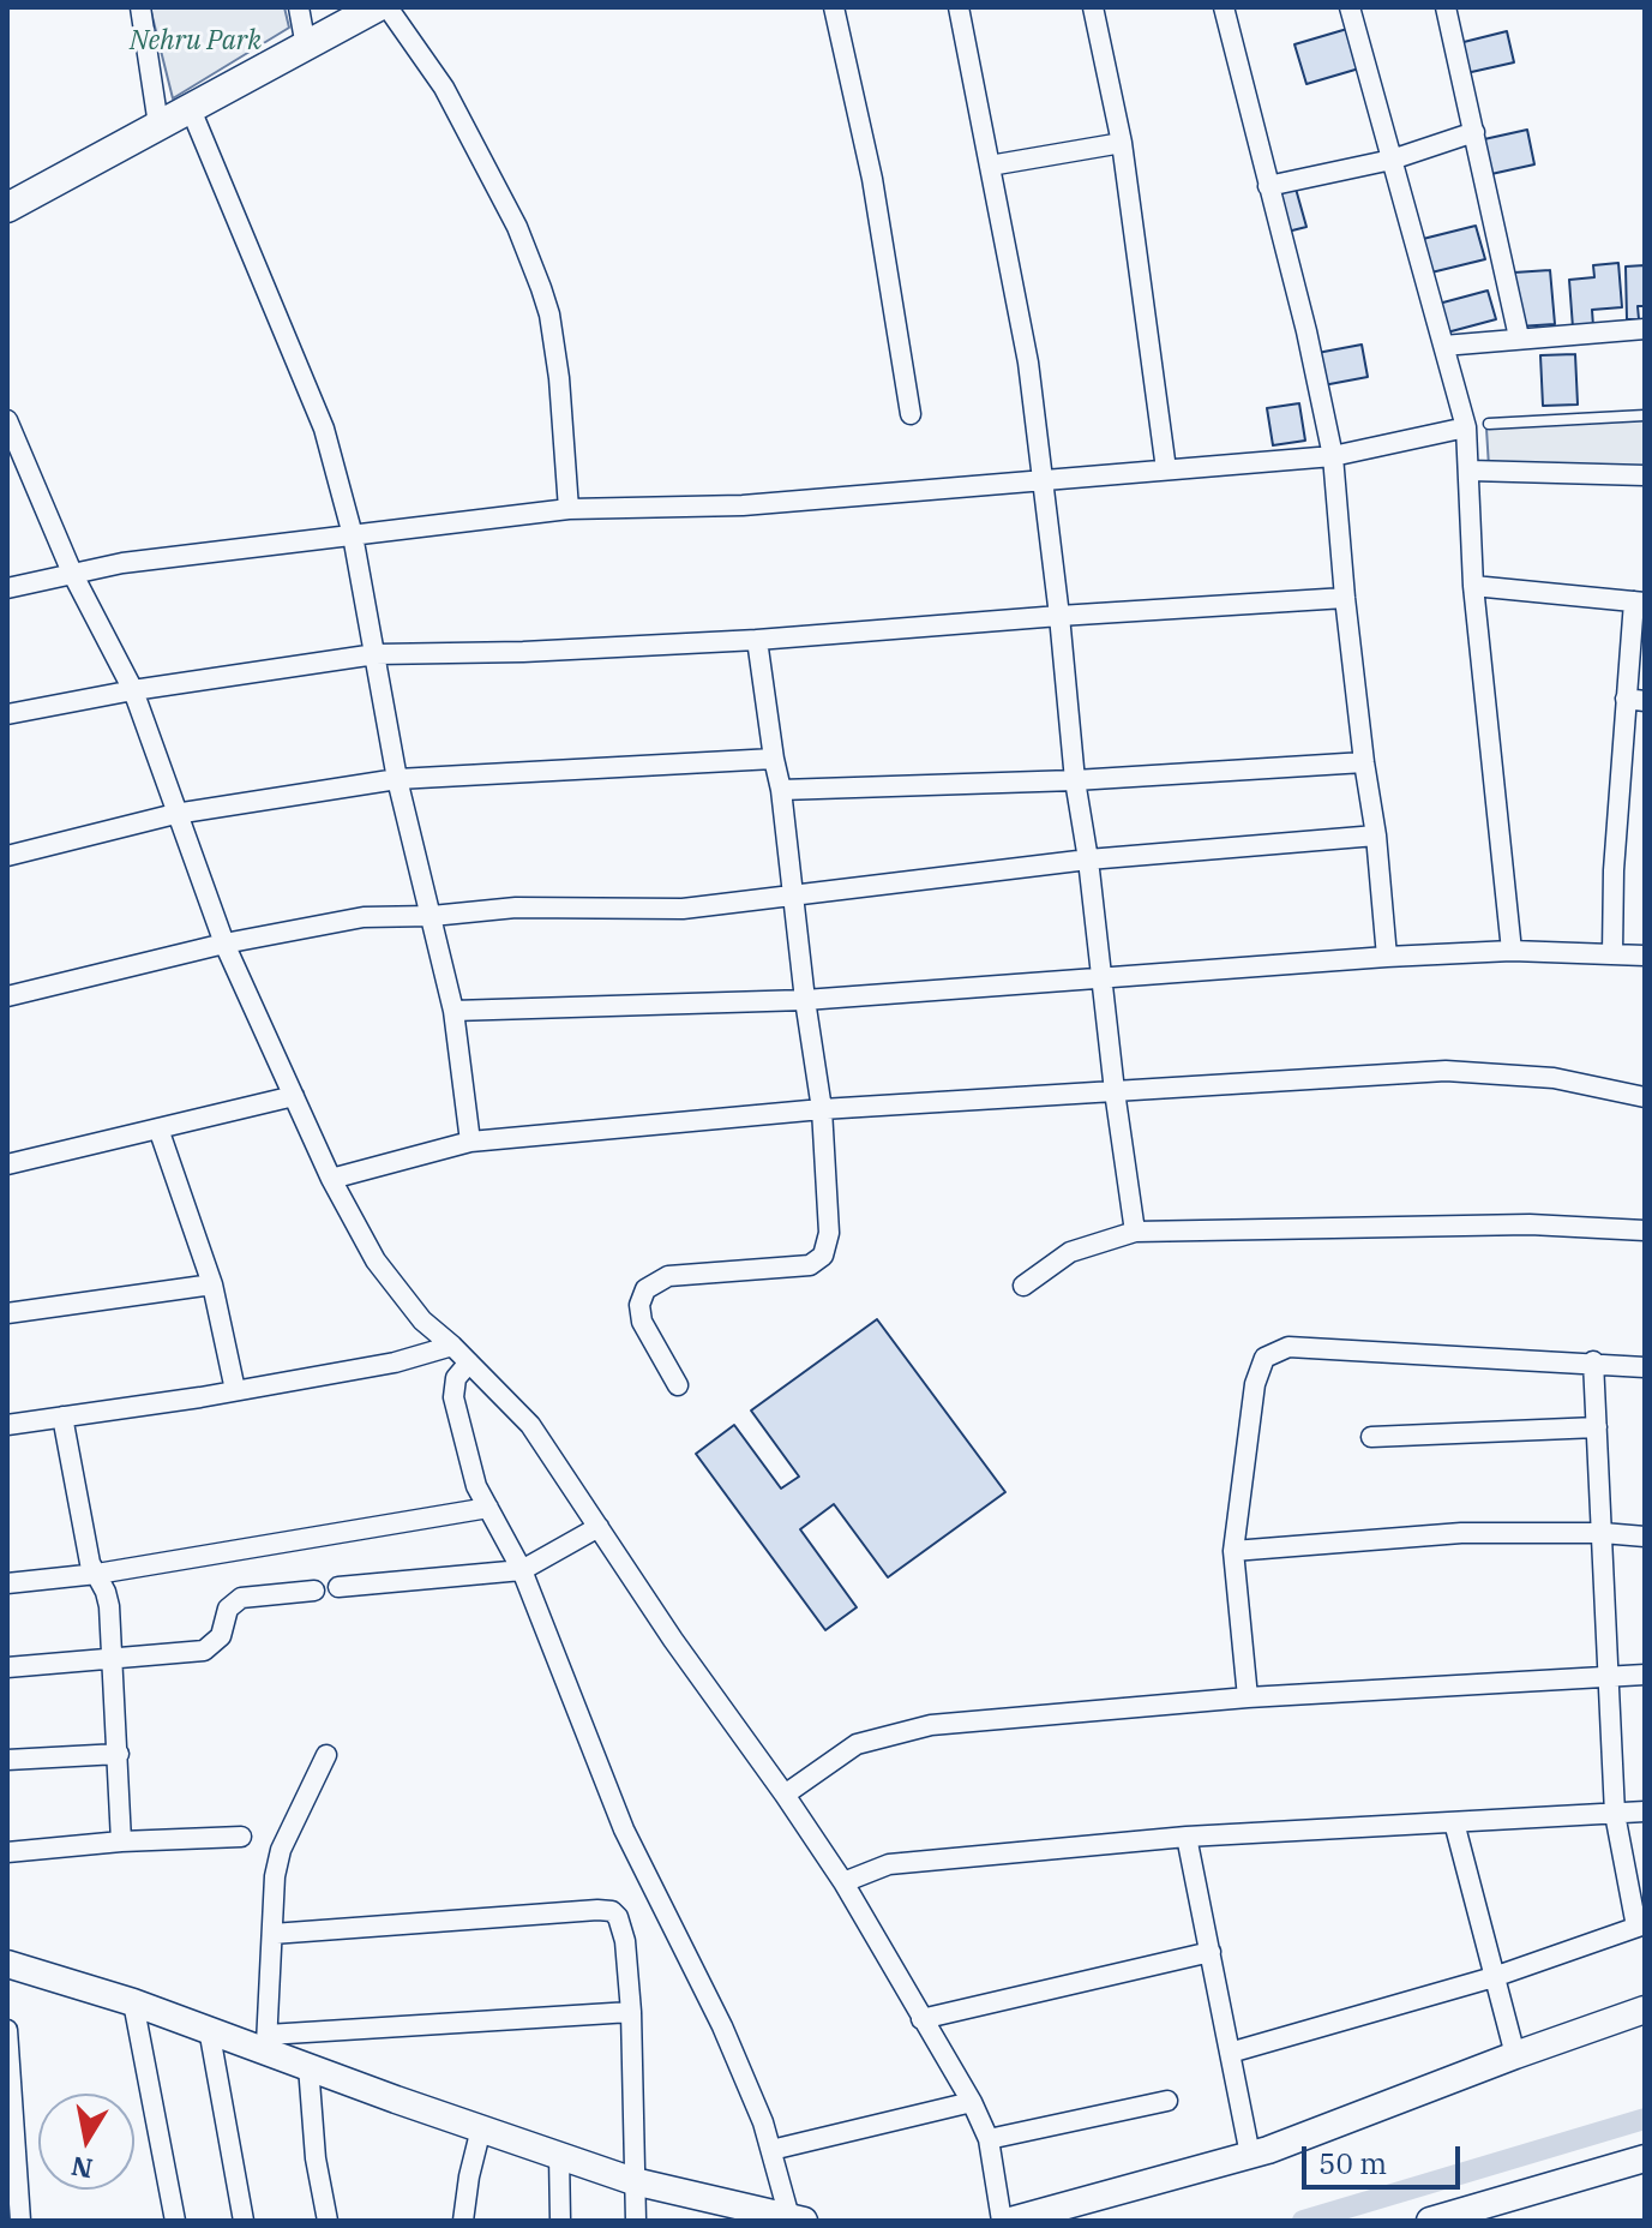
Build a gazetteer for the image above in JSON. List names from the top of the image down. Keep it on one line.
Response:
{"parks":["Nehru Park"],"scale_bar":"50 m","north":"bottom"}
